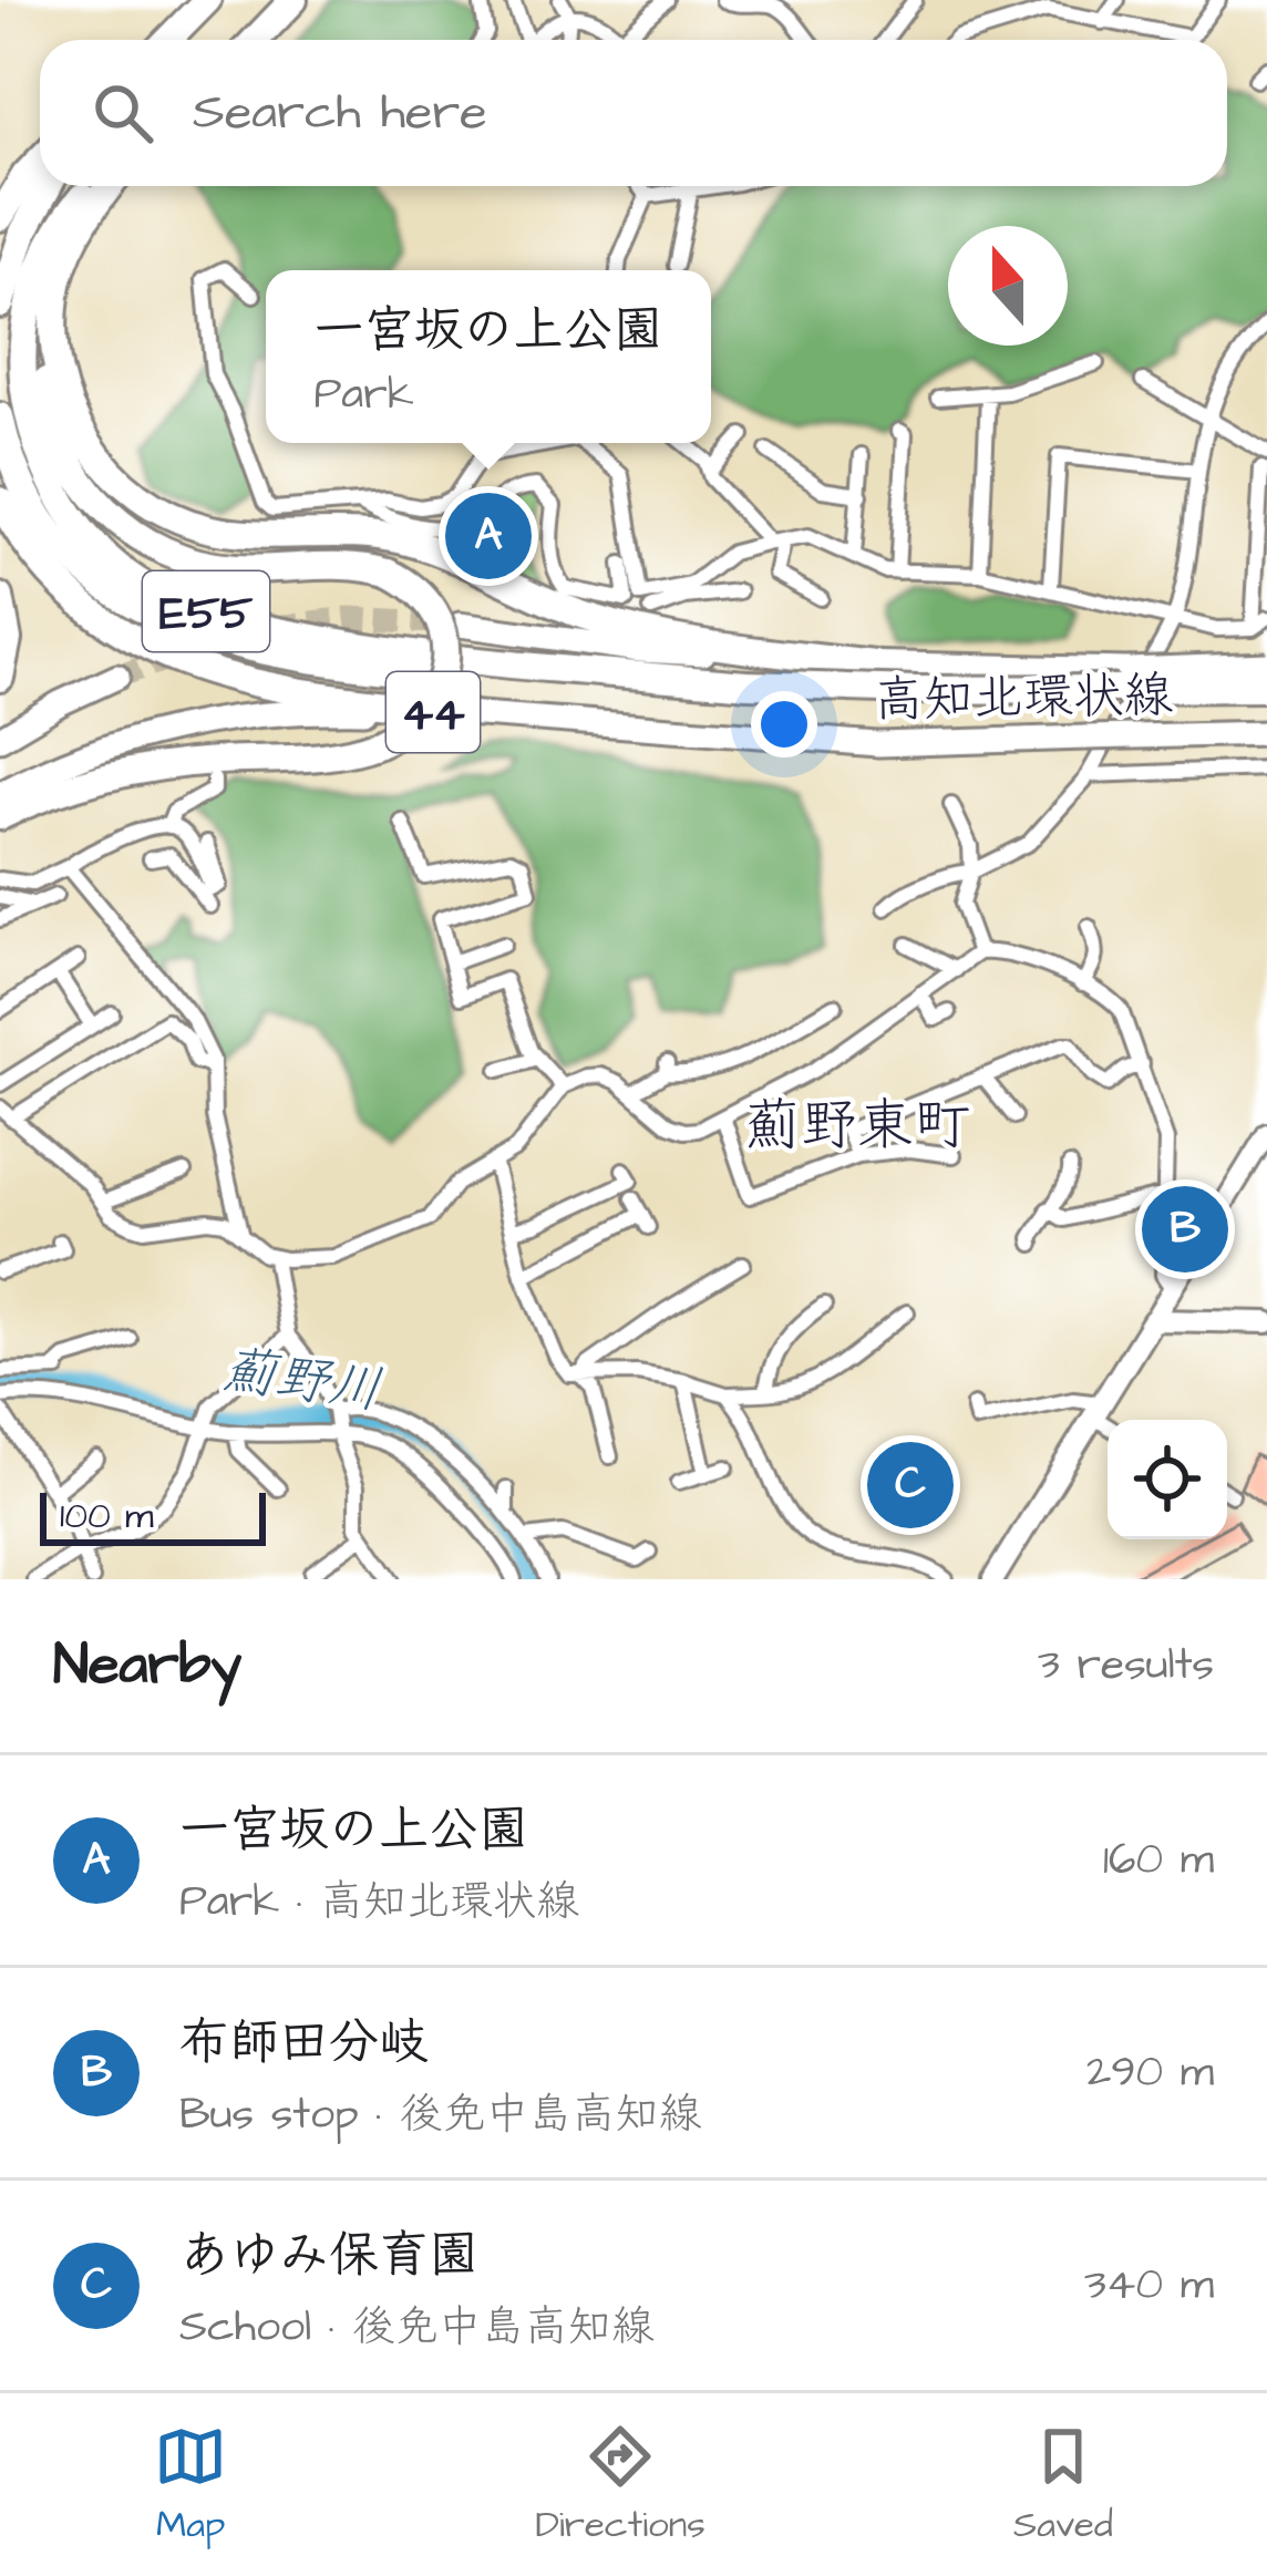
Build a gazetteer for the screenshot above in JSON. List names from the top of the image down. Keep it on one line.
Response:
{"streets":{"highway":["E55"],"main road":["高知北環状線","44"]},"districts":["薊野東町"],"water":["薊野川"],"scale_bar":"100 m","north":"top","page":{"search":"Search here","popup":["一宮坂の上公園","Park"],"pins":["A","B","C"],"scale":"100 m","heading":["Nearby","3 results"],"list":[{"mark":"A","name":"一宮坂の上公園","note":"Park · 高知北環状線","value":"160 m"},{"mark":"B","name":"布師田分岐","note":"Bus stop · 後免中島高知線","value":"290 m"},{"mark":"C","name":"あゆみ保育園","note":"School · 後免中島高知線","value":"340 m"}],"nav":["Map","Directions","Saved"]}}
